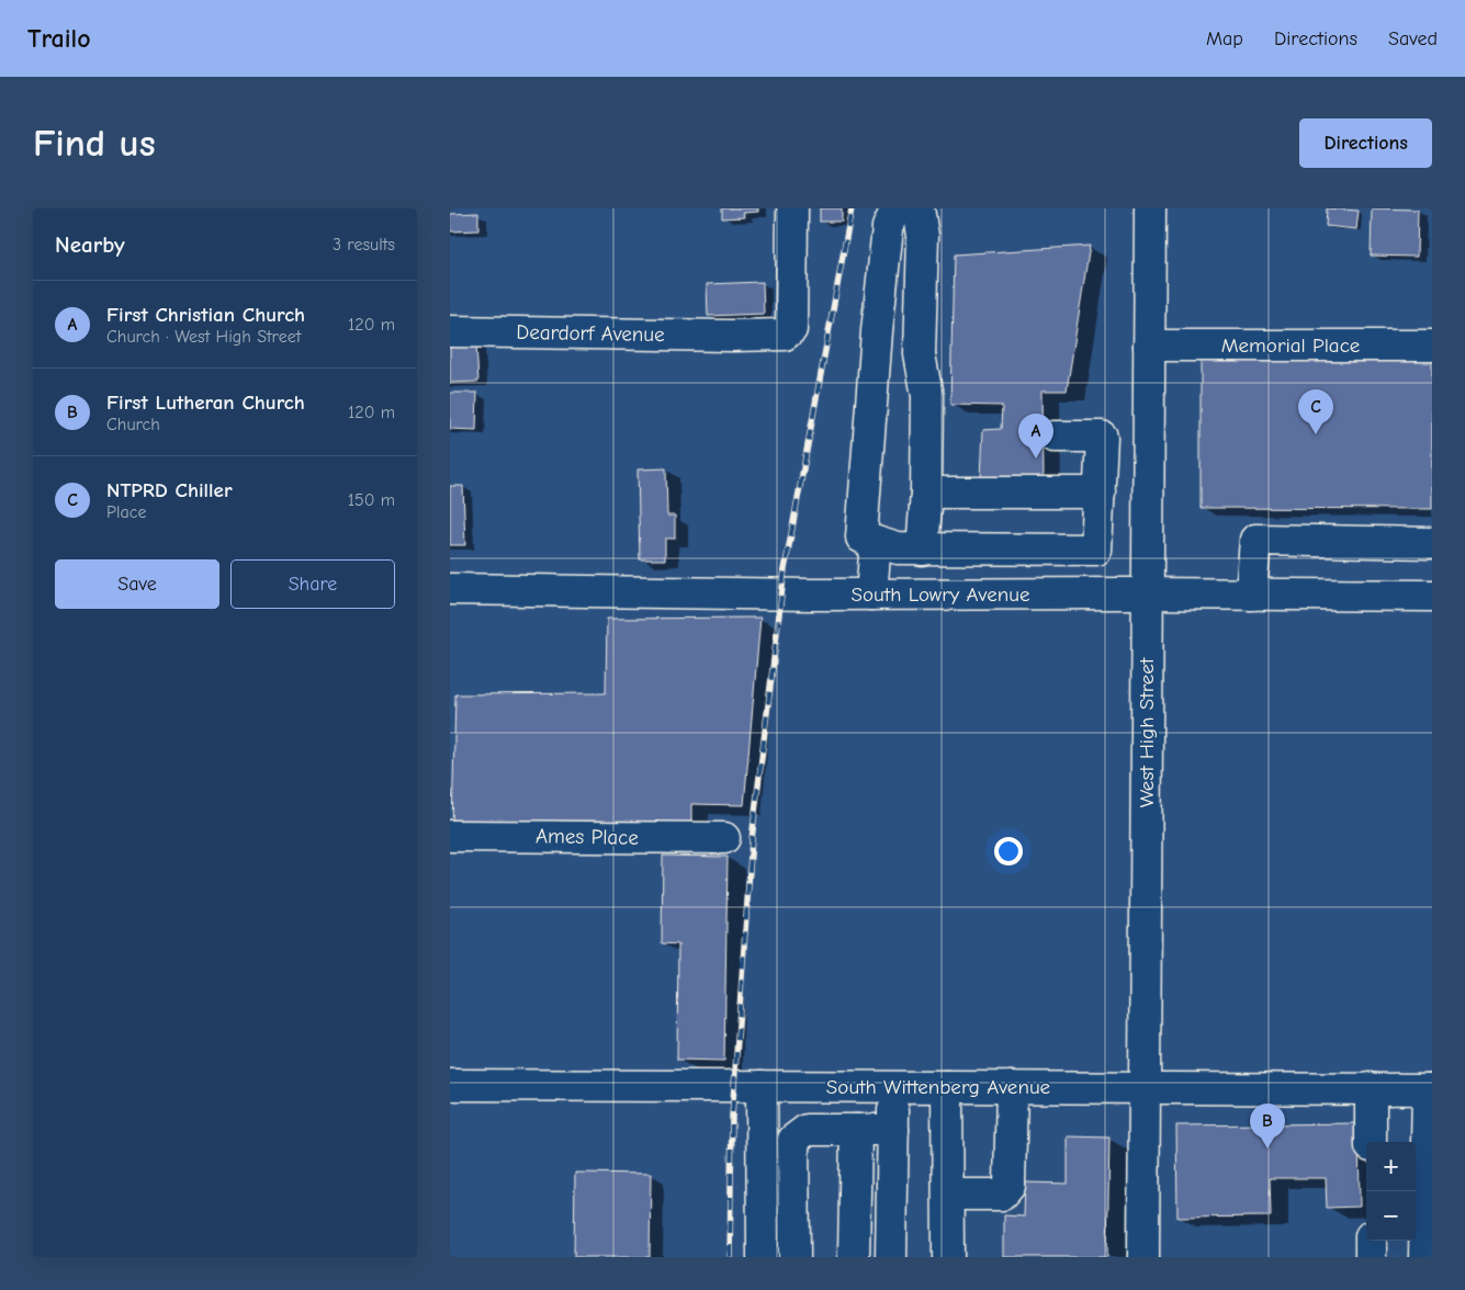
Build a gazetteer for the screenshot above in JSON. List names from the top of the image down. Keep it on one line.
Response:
{"streets":{"street":["Deardorf Avenue","Memorial Place","South Lowry Avenue","West High Street","Ames Place","South Wittenberg Avenue"]},"crossings":[["Memorial Place","West High Street"],["South Lowry Avenue","West High Street"],["West High Street","South Wittenberg Avenue"]],"page":{"header":"Trailo","nav":["Map","Directions","Saved"],"buttons":["Directions",["Save","Share"]],"title":"Find us","heading":["Nearby","3 results"],"list":[{"mark":"A","name":"First Christian Church","note":"Church · West High Street","value":"120 m"},{"mark":"B","name":"First Lutheran Church","note":"Church","value":"120 m"},{"mark":"C","name":"NTPRD Chiller","note":"Place","value":"150 m"}],"pins":["C","A","B"],"map_buttons":["+","−"]}}
